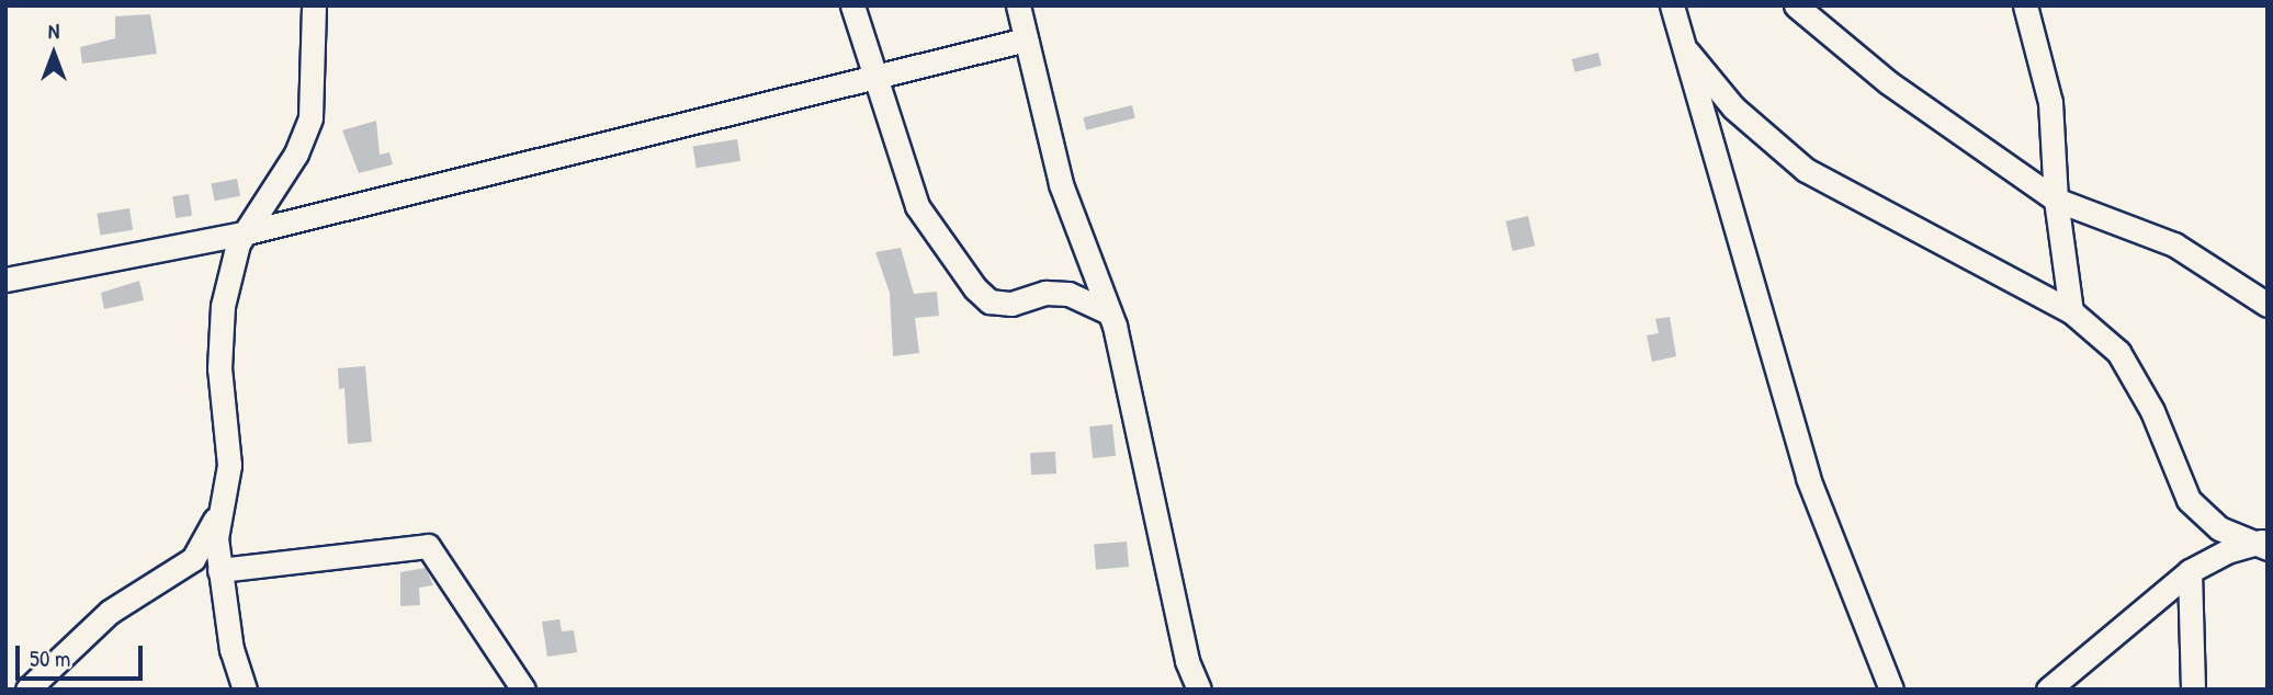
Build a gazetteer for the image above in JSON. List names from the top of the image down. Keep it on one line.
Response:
{"scale_bar":"50 m","north":"top"}
